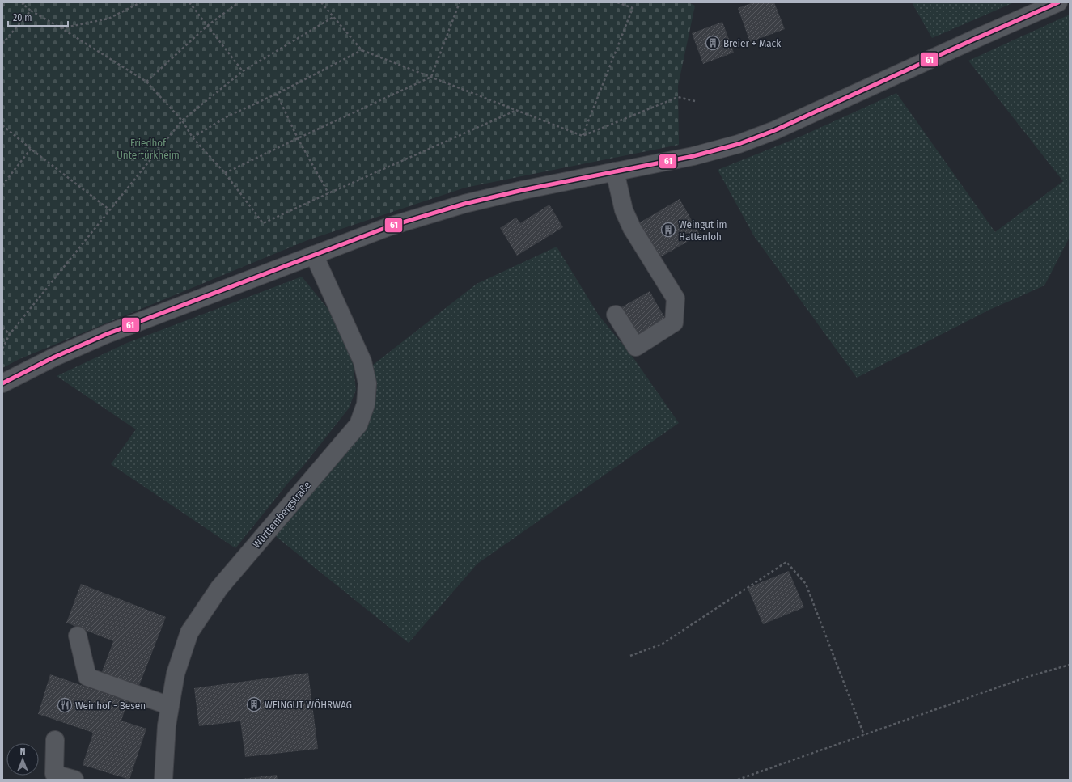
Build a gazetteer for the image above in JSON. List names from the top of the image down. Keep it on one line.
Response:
{"streets":{"street":["Württembergstraße"]},"parks":["Friedhof Untertürkheim"],"places":{"building":["Breier + Mack","Weingut im Hattenloh","WEINGUT WÖHRWAG"],"restaurant":["Weinhof - Besen"]},"lines":["transit line 61"],"scale_bar":"20 m","north":"top"}
